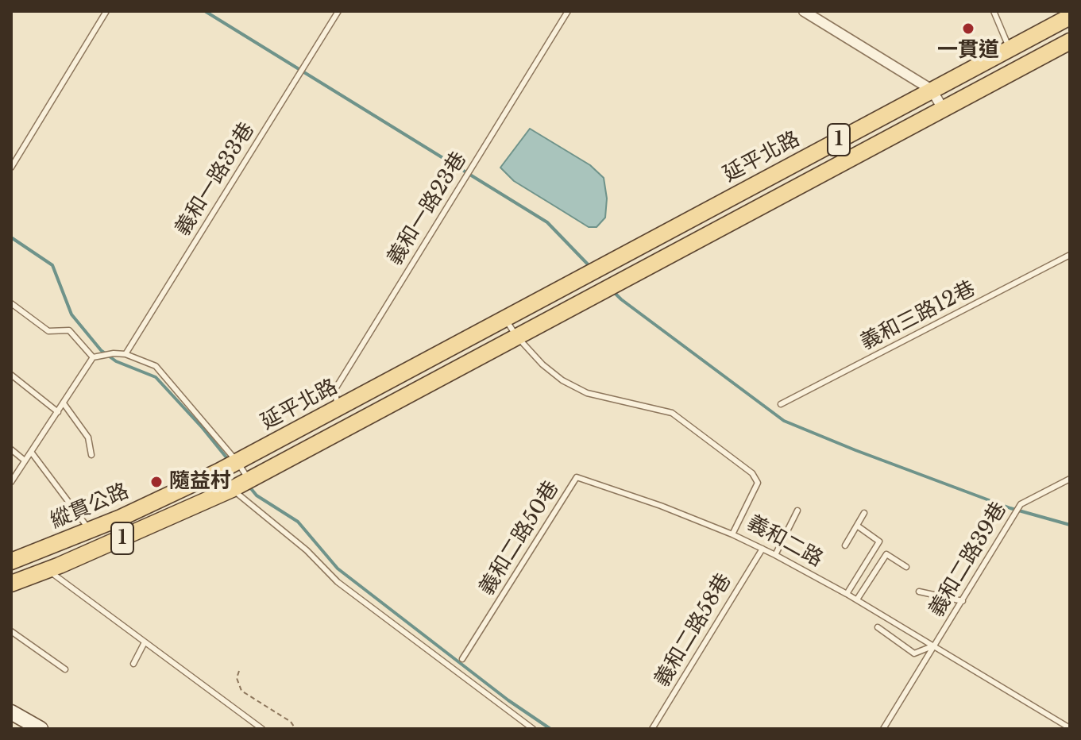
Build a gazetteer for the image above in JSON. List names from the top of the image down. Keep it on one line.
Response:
{"streets":{"main road":["1","延平北路","縱貫公路"],"lane":["義和一路33巷","義和一路23巷","義和三路12巷","義和二路50巷","義和二路","義和二路39巷","義和二路58巷"]},"crossings":[["1","延平北路"],["1","縱貫公路"],["延平北路","義和一路23巷"],["延平北路","義和二路"],["義和二路50巷","義和二路"],["義和二路","義和二路39巷"],["義和二路","義和二路58巷"]],"places":["一貫道","隨益村"]}
